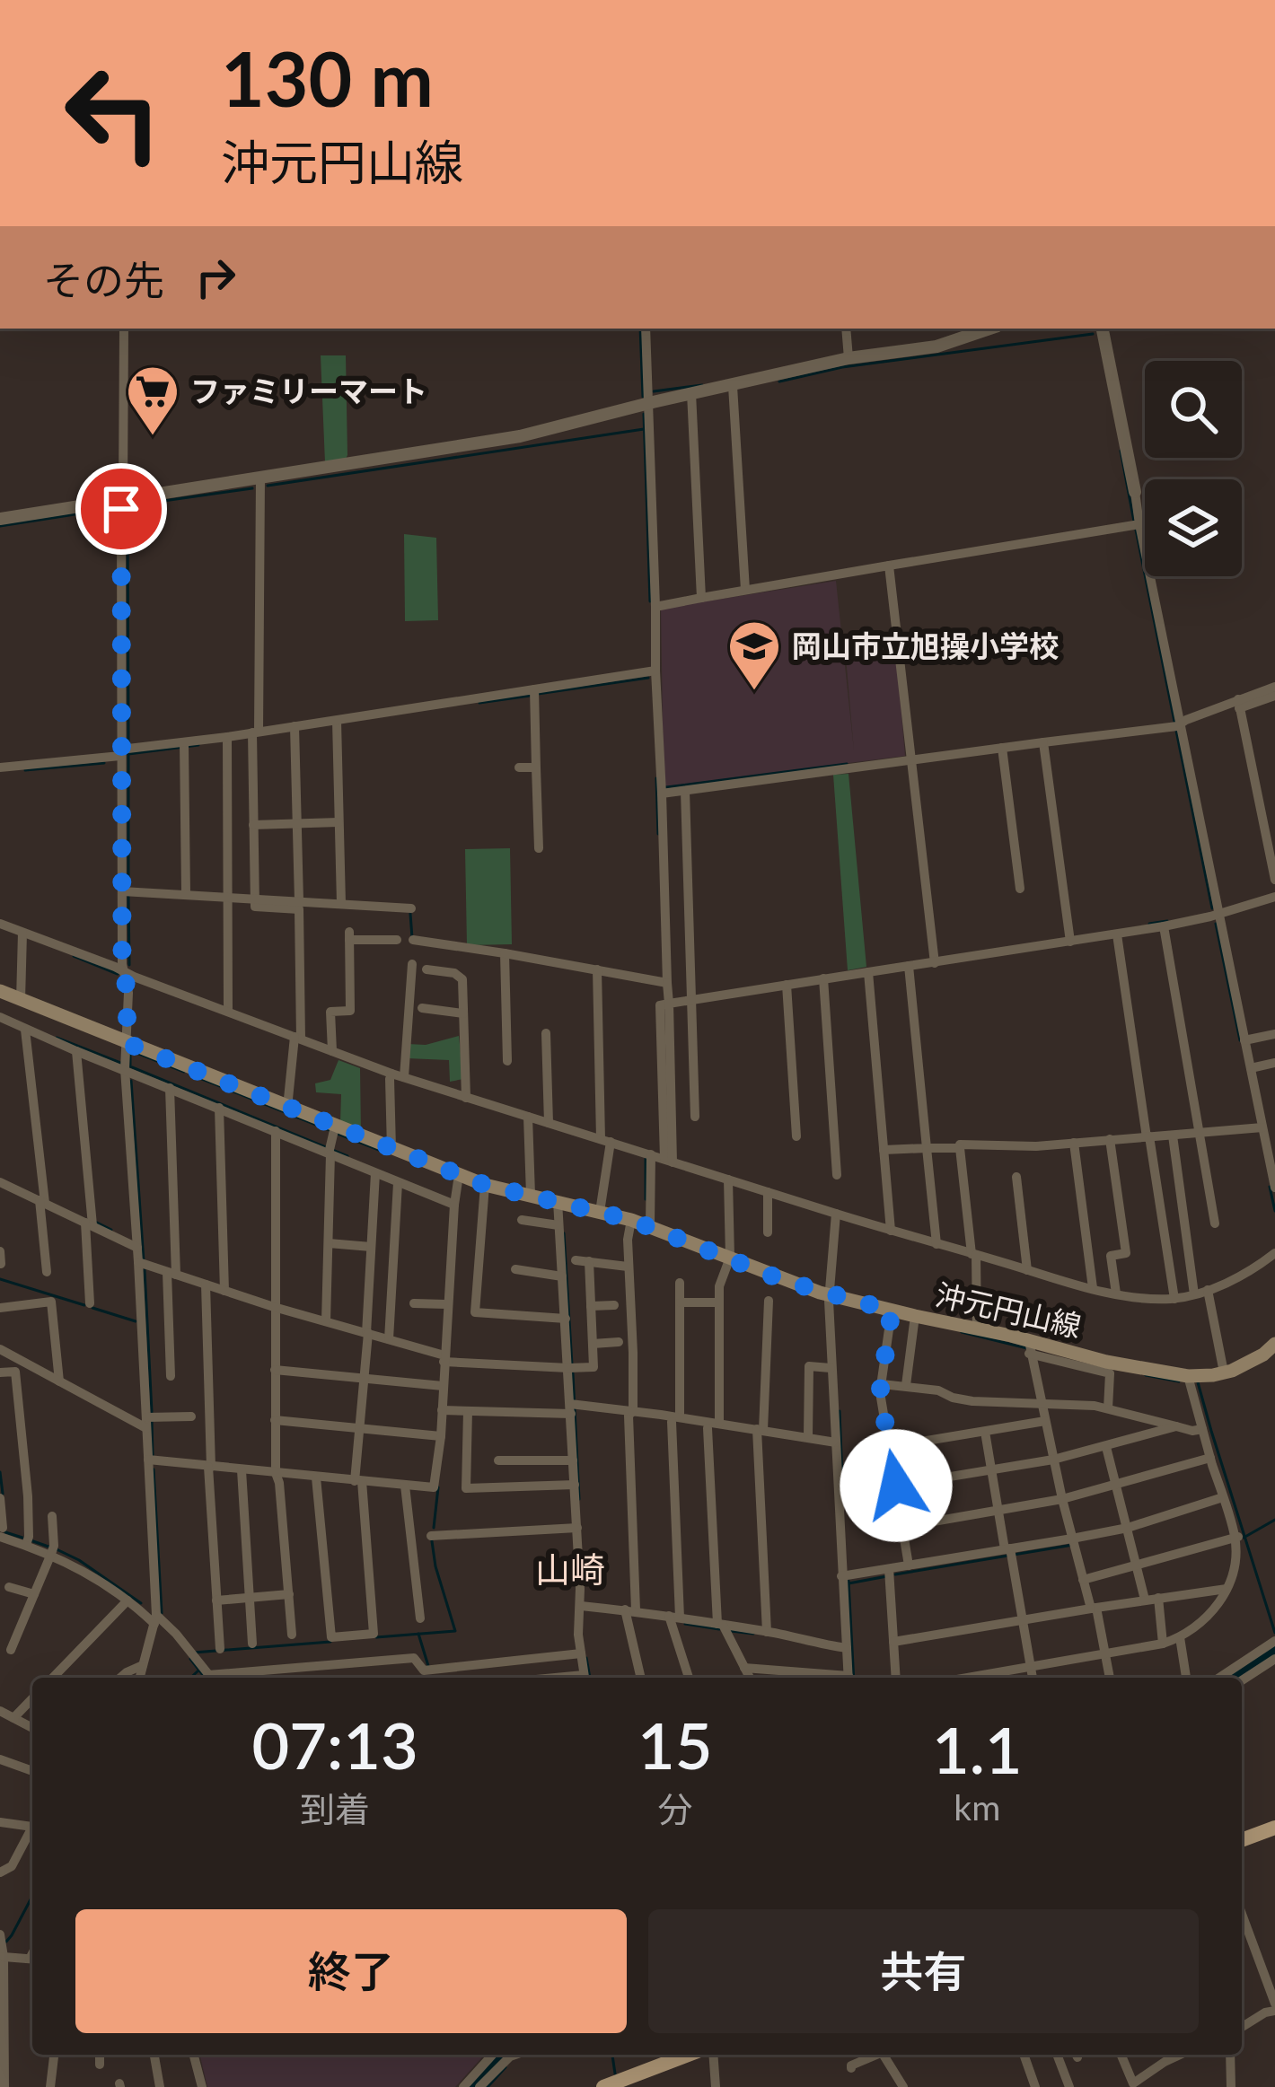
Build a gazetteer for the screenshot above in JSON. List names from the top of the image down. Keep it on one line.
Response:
{"streets":{"main road":["沖元円山線"]},"districts":["山崎"],"places":{"supermarket":["ファミリーマート"],"school or university":["岡山市立旭操小学校"]},"page":{"turn":["130 m","沖元円山線"],"then":"その先","eta":["07:13","到着","15","分","1.1","km"],"buttons":["終了","共有"]}}
